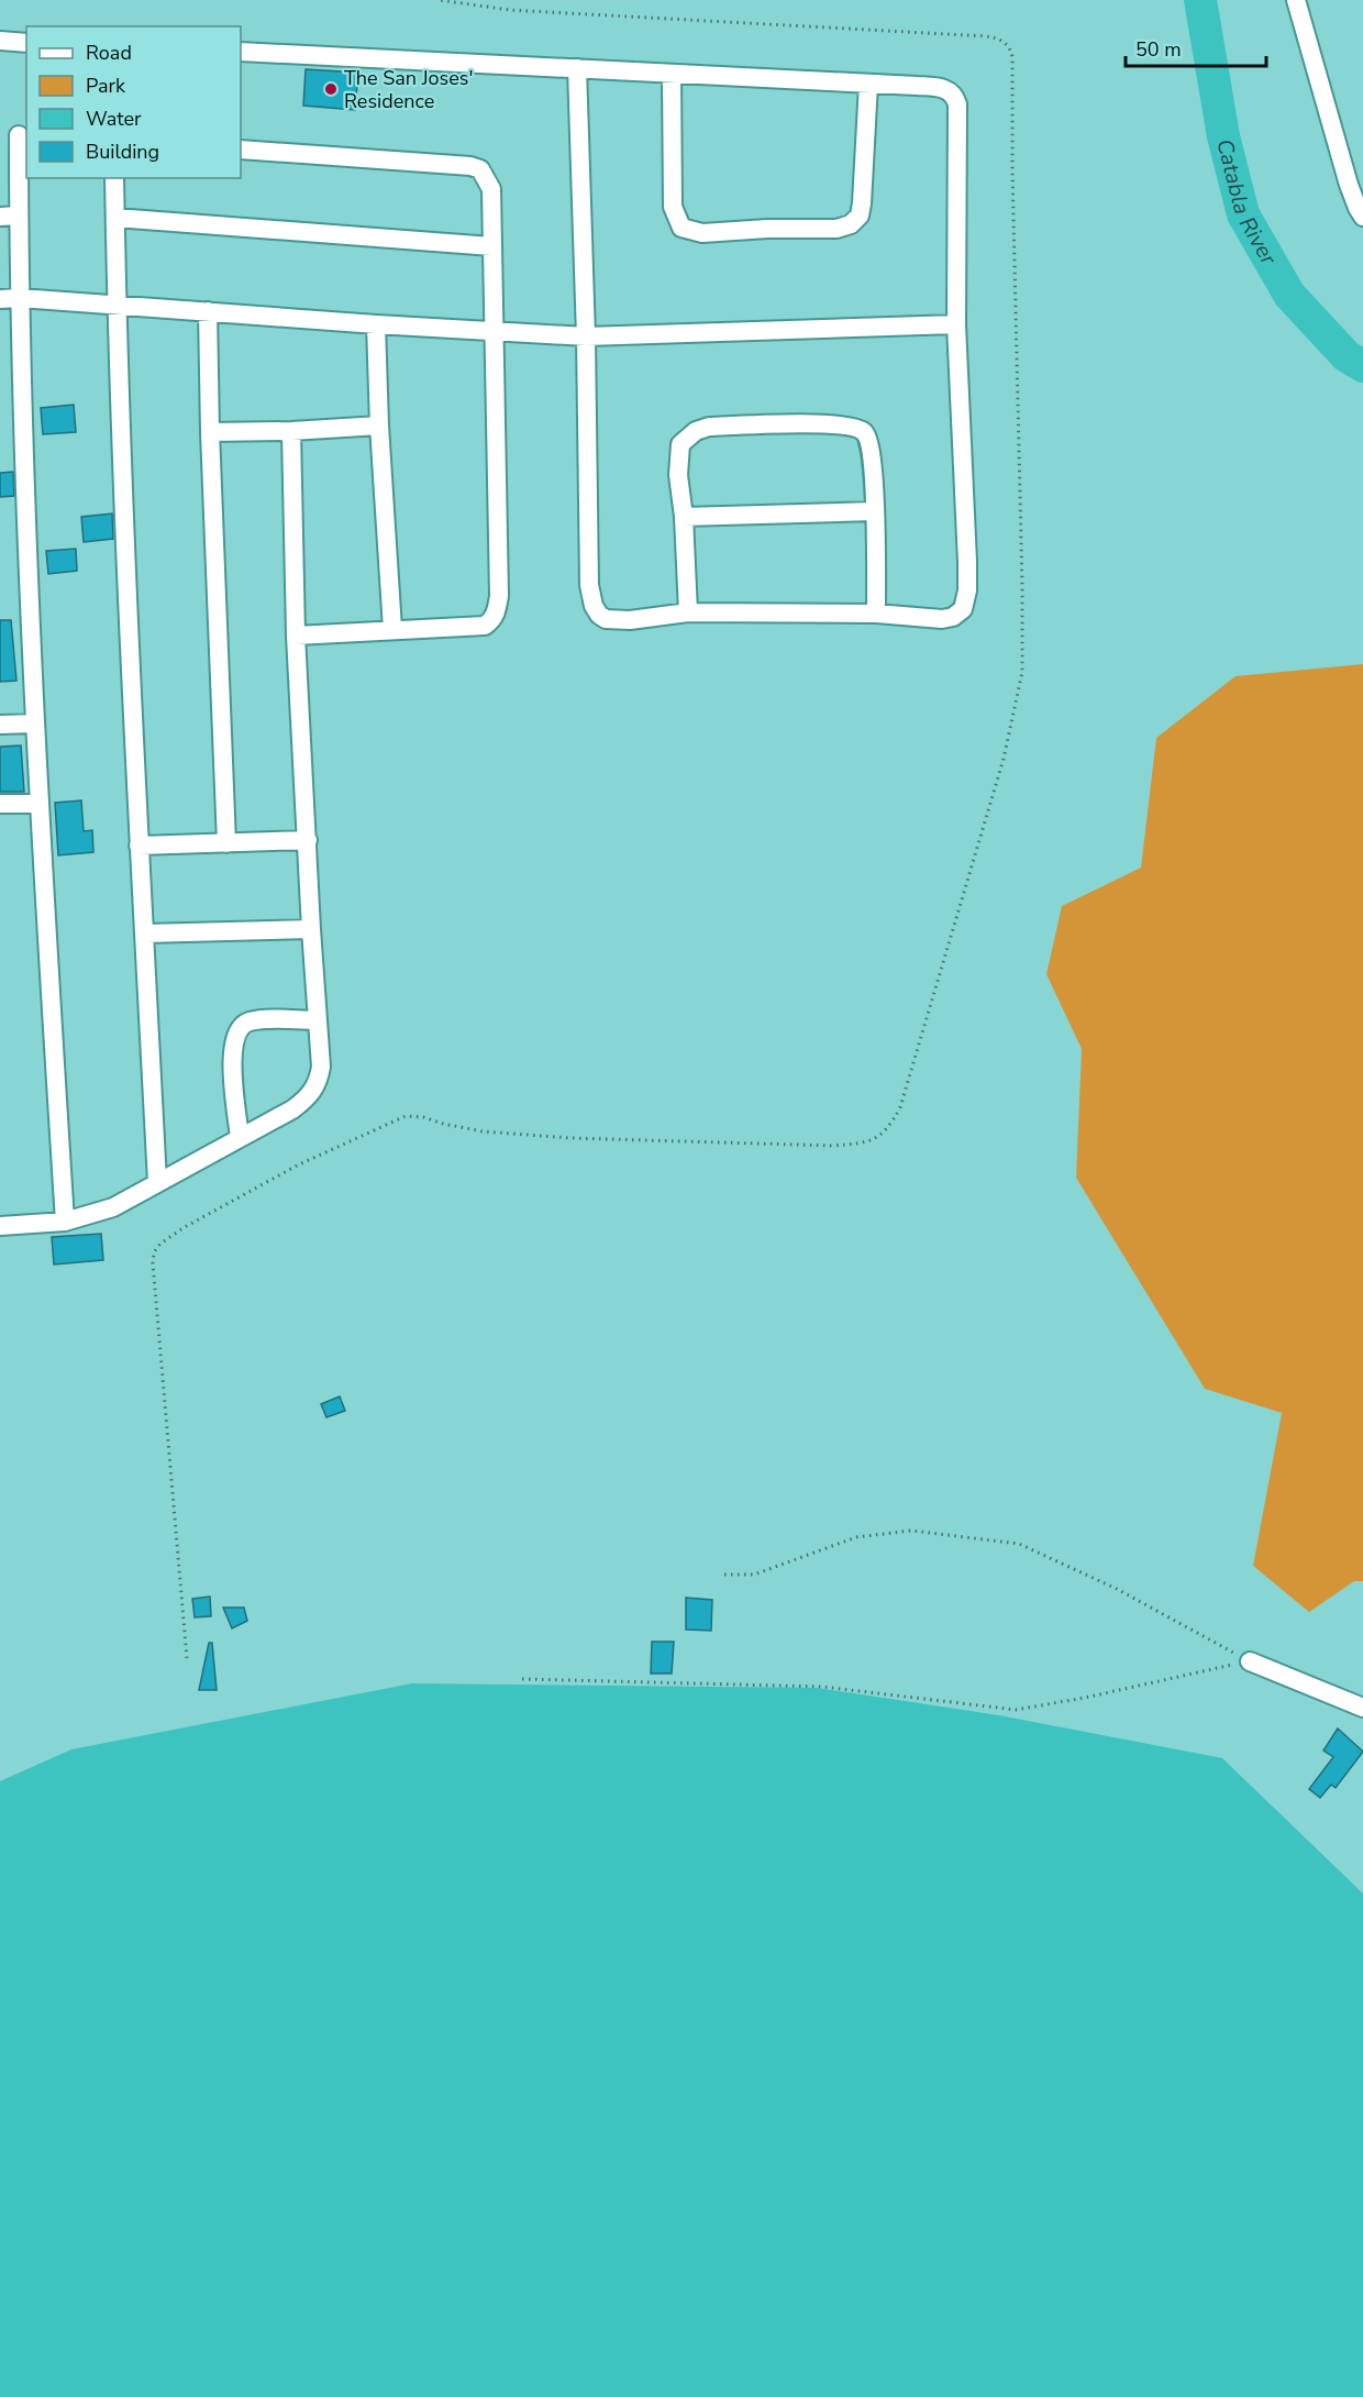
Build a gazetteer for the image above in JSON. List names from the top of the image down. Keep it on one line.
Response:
{"water":["Catabla River"],"places":["The San Joses' Residence"],"legend":["Road","Park","Water","Building"],"scale_bar":"50 m"}
